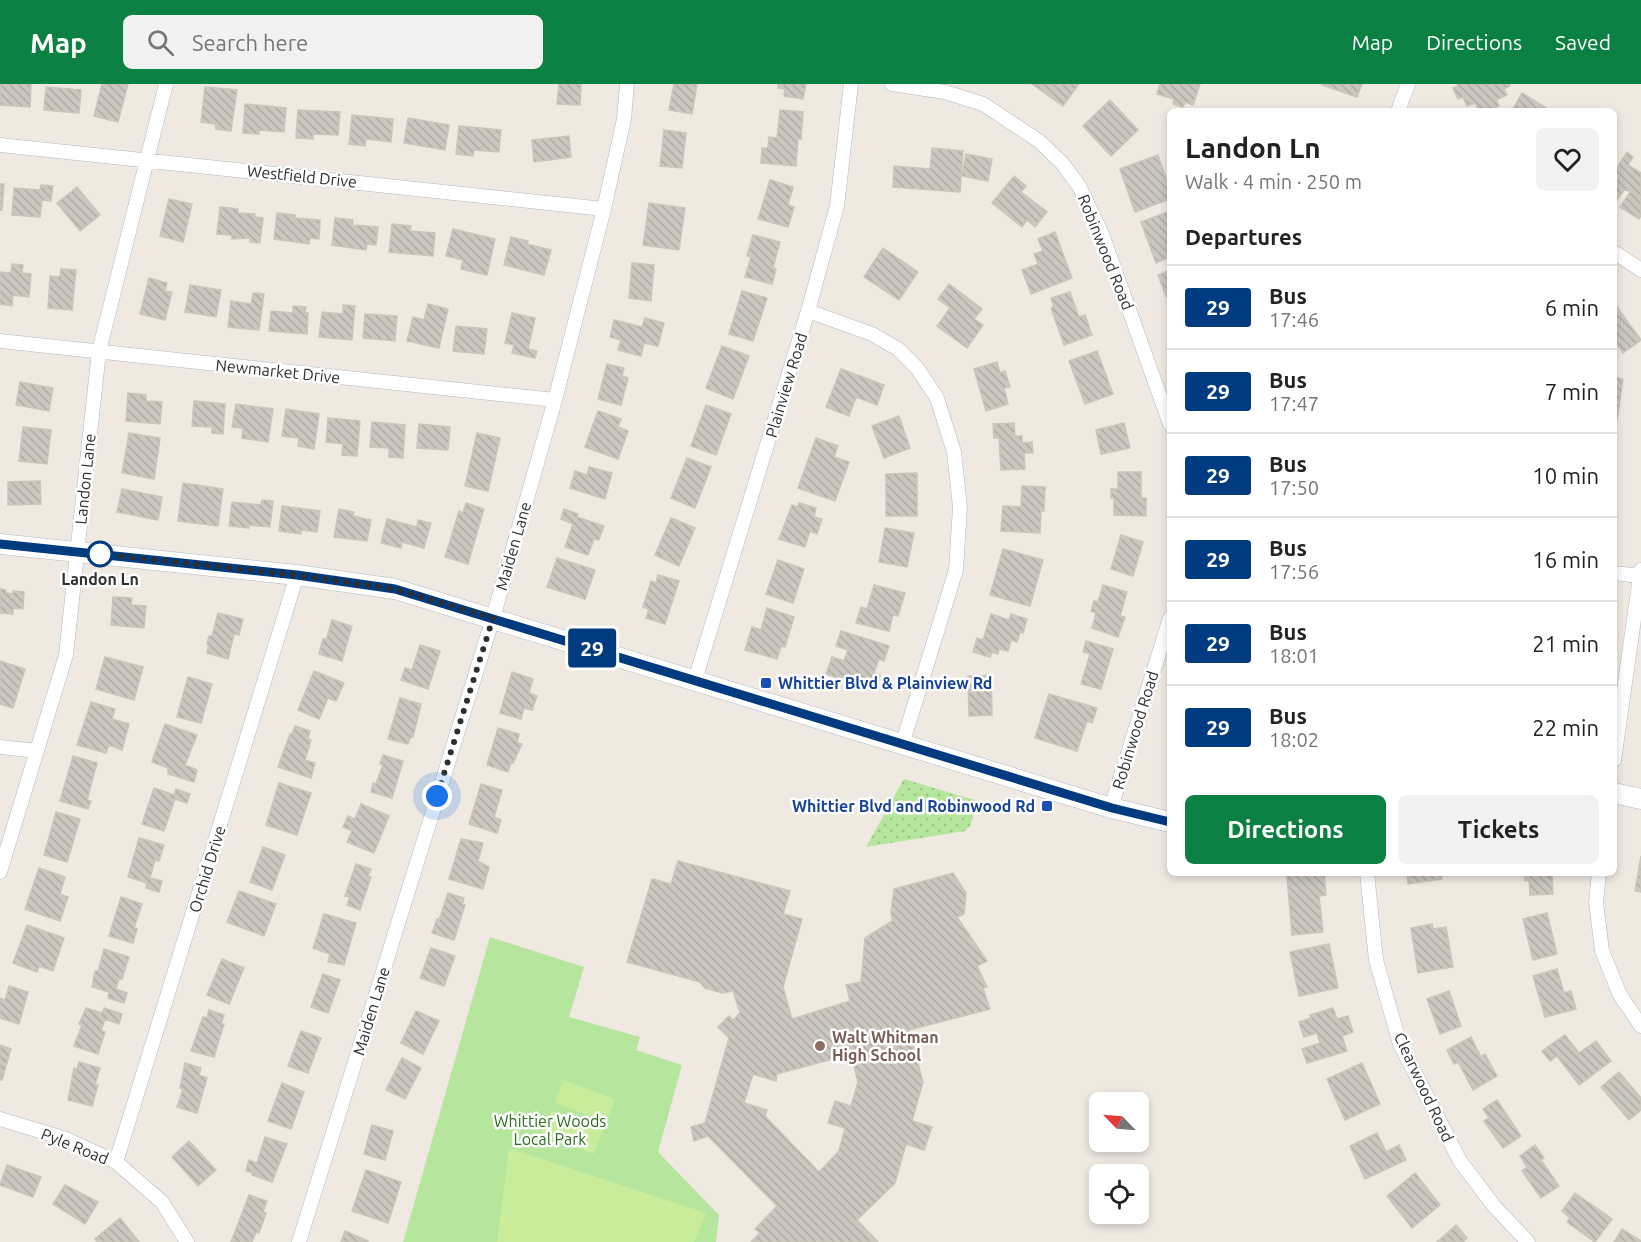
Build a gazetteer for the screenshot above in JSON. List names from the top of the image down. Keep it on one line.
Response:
{"streets":{"street":["Westfield Drive","Robinwood Road","Newmarket Drive","Plainview Road","Landon Lane","Maiden Lane","Orchid Drive","Clearwood Road","Pyle Road"]},"crossings":[["Westfield Drive","Landon Lane"],["Westfield Drive","Maiden Lane"],["Newmarket Drive","Landon Lane"],["Newmarket Drive","Maiden Lane"],["Orchid Drive","Pyle Road"]],"parks":["Whittier Woods Local Park"],"places":{"other":["Landon Ln","Walt Whitman High School"],"transit":["Whittier Blvd & Plainview Rd","Whittier Blvd and Robinwood Rd"]},"lines":["bus line 29"],"north":"top left","page":{"header":"Map","search":"Search here","nav":["Map","Directions","Saved"],"on_map":"29","heading":[["Landon Ln","Walk · 4 min · 250 m"],"Departures"],"list":[{"mark":"29","name":"Bus","note":"17:46","value":"6 min"},{"mark":"29","name":"Bus","note":"17:47","value":"7 min"},{"mark":"29","name":"Bus","note":"17:50","value":"10 min"},{"mark":"29","name":"Bus","note":"17:56","value":"16 min"},{"mark":"29","name":"Bus","note":"18:01","value":"21 min"},{"mark":"29","name":"Bus","note":"18:02","value":"22 min"}],"buttons":["Directions","Tickets"]}}
